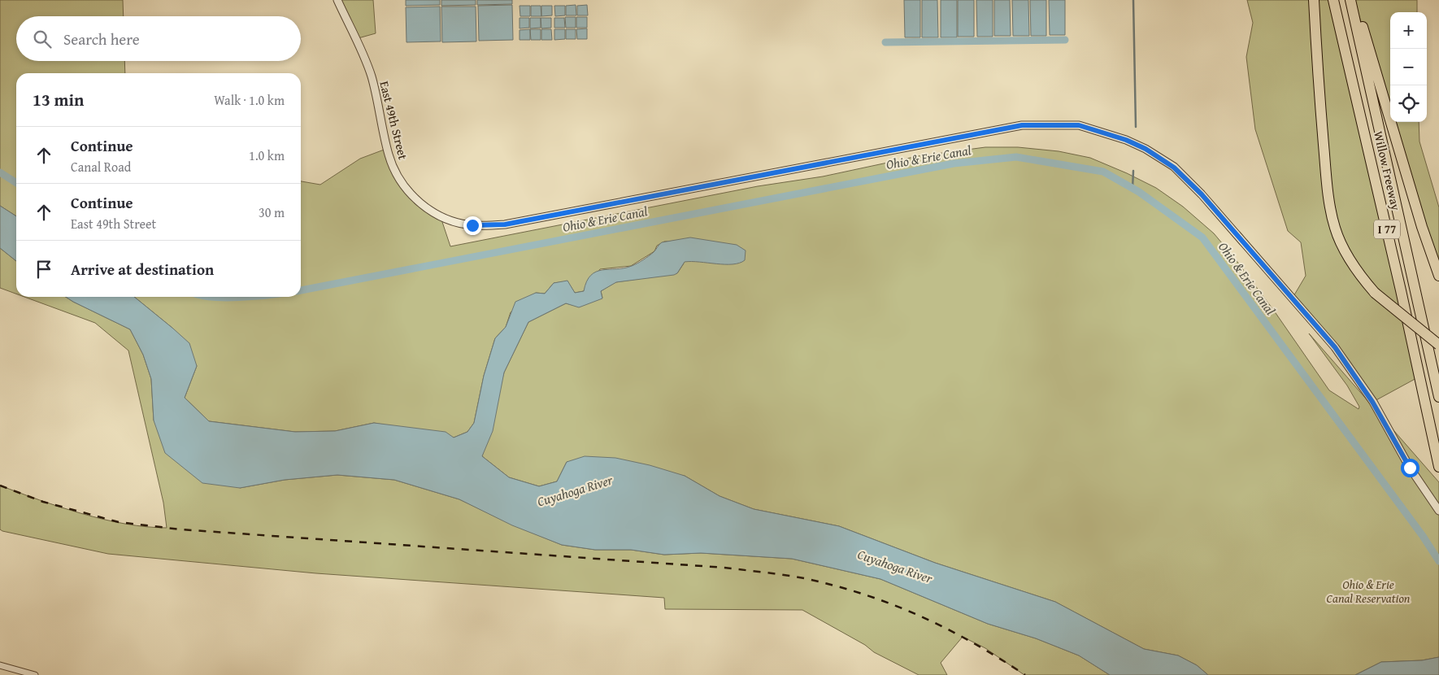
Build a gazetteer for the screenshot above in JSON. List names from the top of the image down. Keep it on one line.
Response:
{"streets":{"highway":["Willow Freeway","I 77"],"street":["East 49th Street"]},"water":["Ohio & Erie Canal","Cuyahoga River"],"parks":["Ohio & Erie Canal Reservation"],"page":{"map_buttons":["+","−"],"search":"Search here","heading":["13 min","Walk · 1.0 km"],"list":[["Continue","Canal Road","1.0 km"],["Continue","East 49th Street","30 m"],"Arrive at destination"]}}
